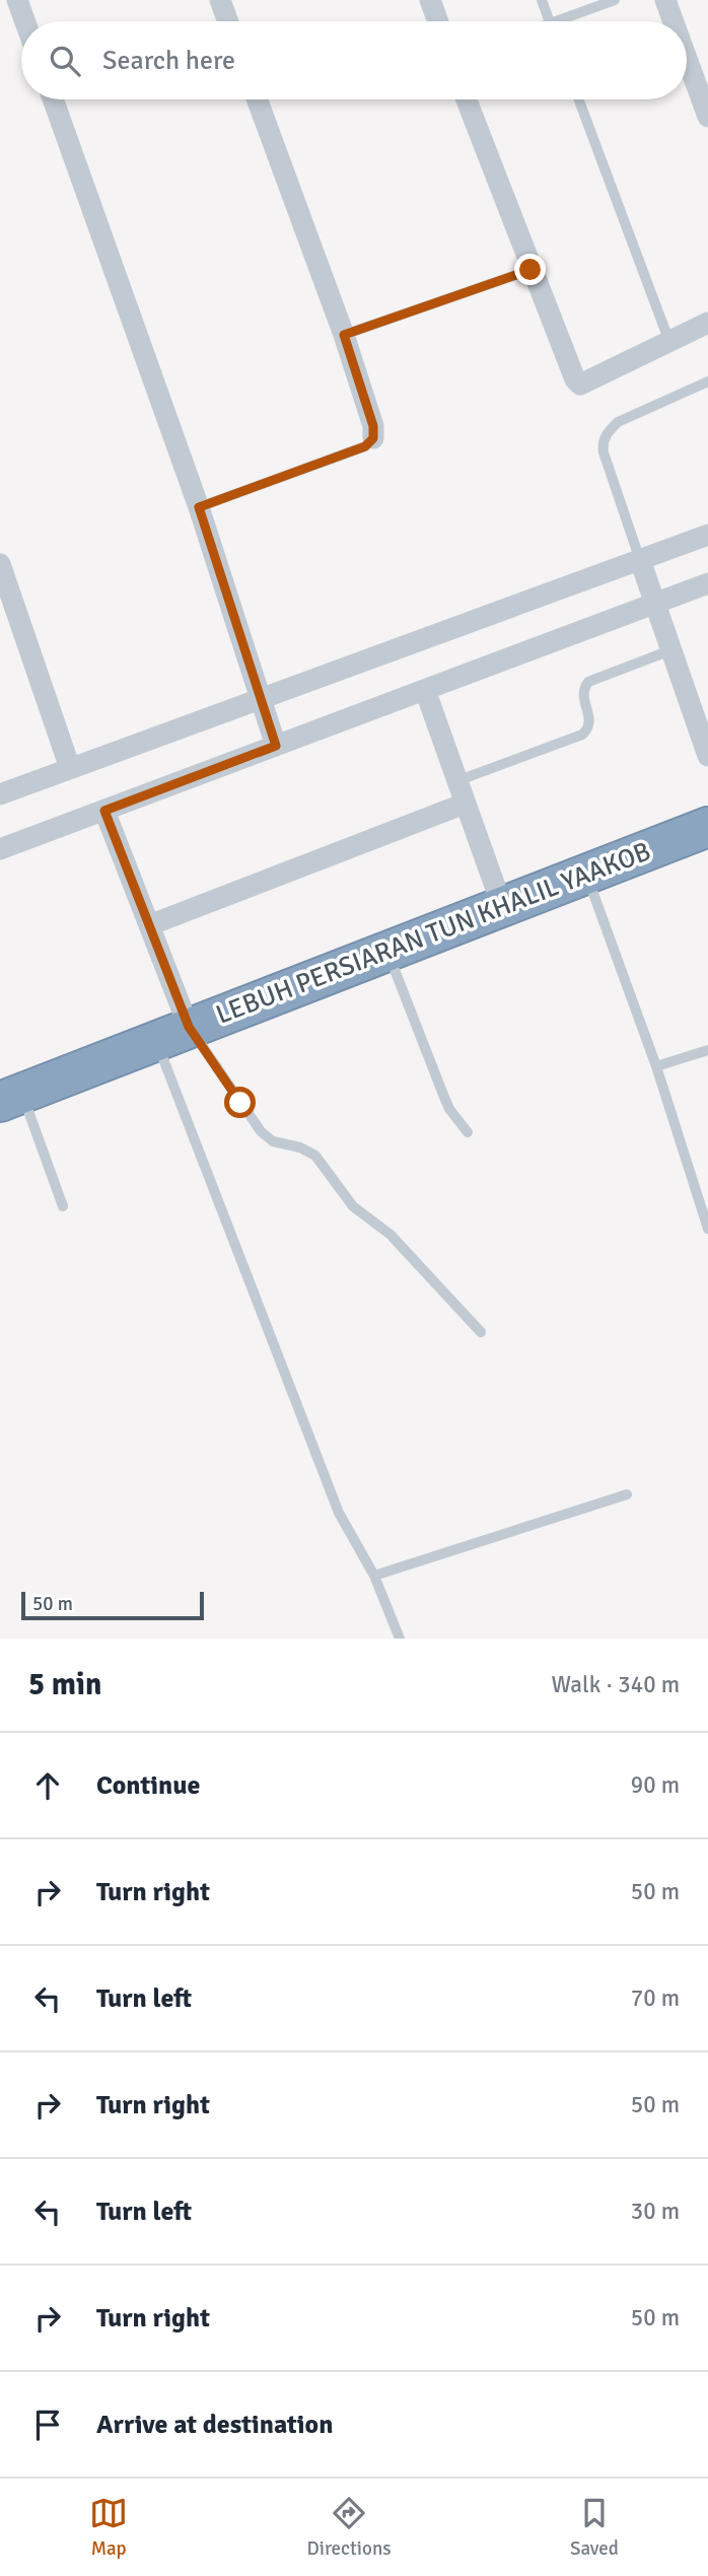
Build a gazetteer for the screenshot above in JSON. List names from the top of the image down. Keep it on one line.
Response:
{"streets":{"highway":["LEBUH PERSIARAN TUN KHALIL YAAKOB"]},"scale_bar":"50 m","page":{"search":"Search here","scale":"50 m","heading":["5 min","Walk · 340 m"],"list":[["Continue","90 m"],["Turn right","50 m"],["Turn left","70 m"],["Turn right","50 m"],["Turn left","30 m"],["Turn right","50 m"],"Arrive at destination"],"nav":["Map","Directions","Saved"]}}
